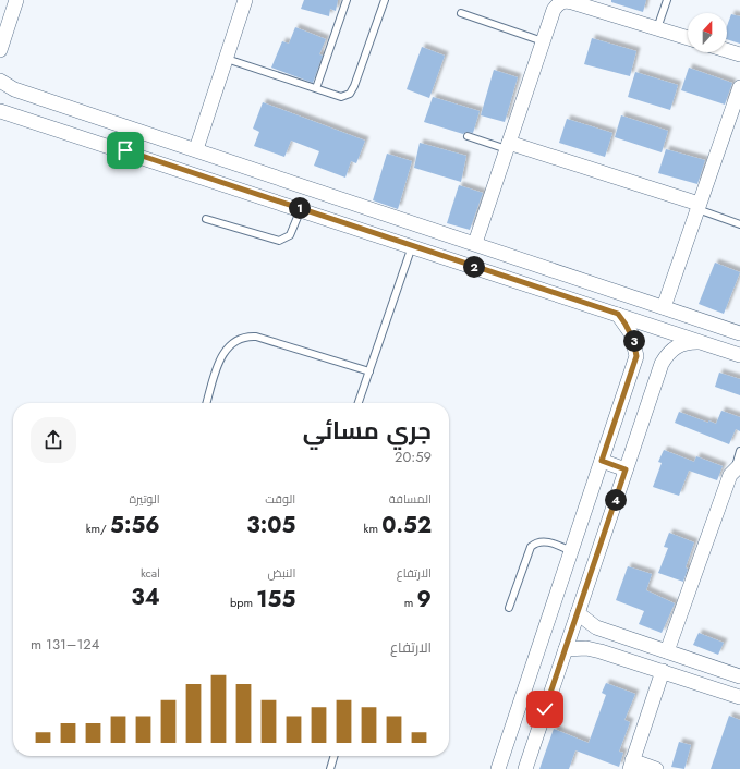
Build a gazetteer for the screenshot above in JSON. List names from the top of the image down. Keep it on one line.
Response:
{"north":"top","page":{"pins":["1","2","3","4"],"heading":["جري مسائي","20:59"],"stats":[["المسافة","0.52 km"],["الوقت","3:05"],["الوتيرة","5:56 /km"],["الارتفاع","9 m"],["النبض","155 bpm"],["kcal","34"]],"chart":["الارتفاع","124–131 m"]}}
